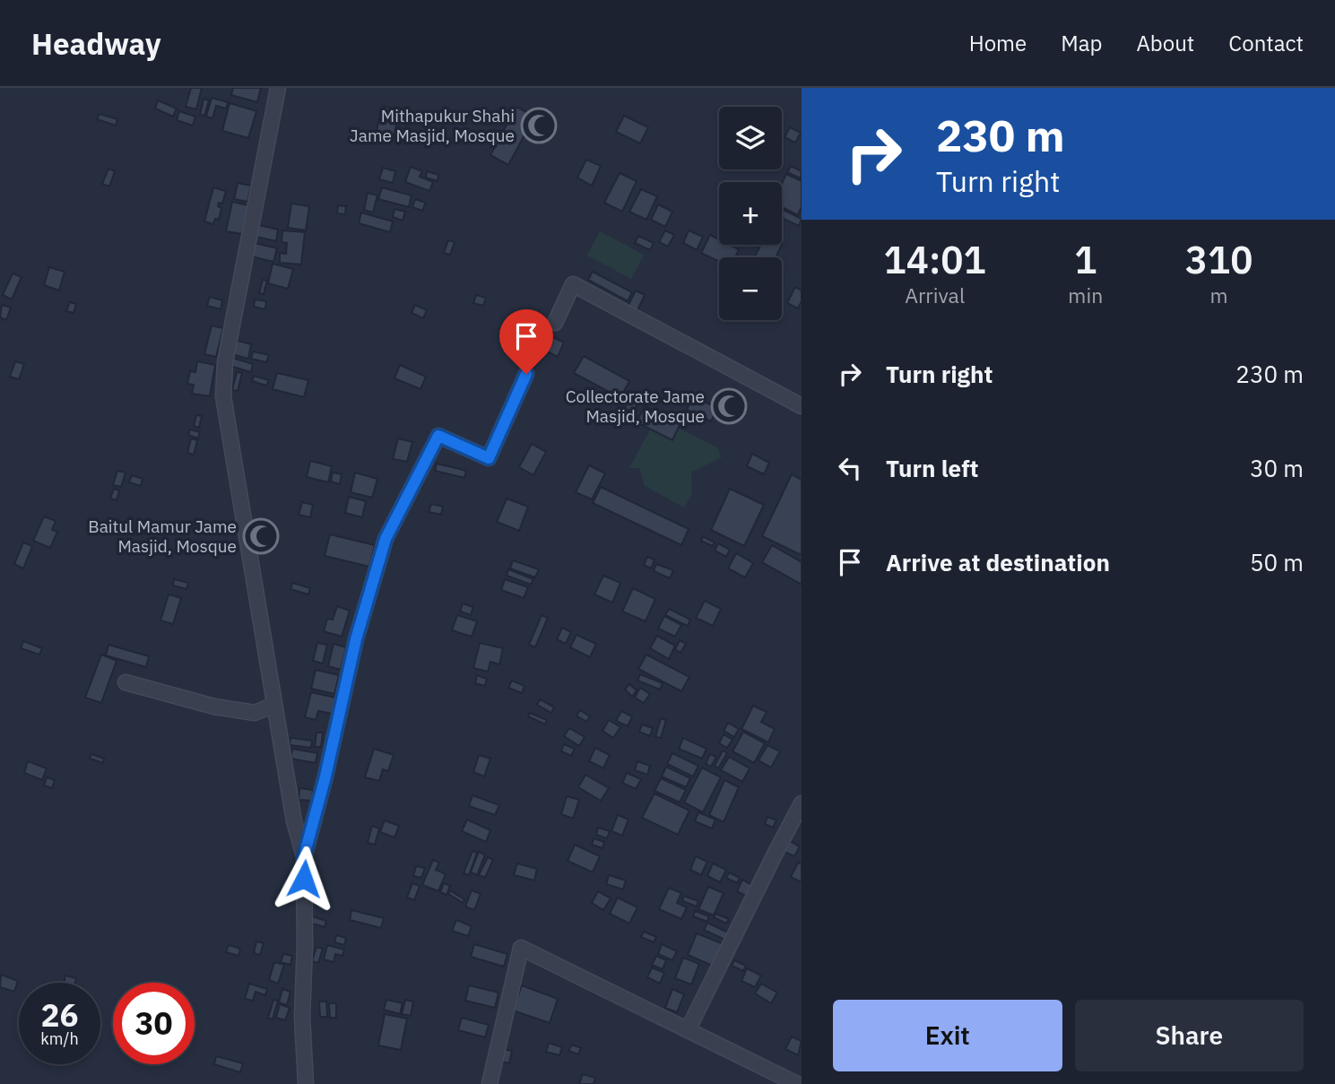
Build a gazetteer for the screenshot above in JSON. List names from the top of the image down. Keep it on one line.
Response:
{"places":{"mosque":["Mithapukur Shahi Jame Masjid, Mosque","Collectorate Jame Masjid, Mosque","Baitul Mamur Jame Masjid, Mosque"]},"page":{"header":"Headway","nav":["Home","Map","About","Contact"],"turn":["230 m","Turn right"],"map_buttons":["+","−"],"eta":["14:01","Arrival","1","min","310","m"],"list":[{"name":"Turn right","value":"230 m"},{"name":"Turn left","value":"30 m"},{"name":"Arrive at destination","value":"50 m"}],"speed":"26 km/h","limit":"30","buttons":["Exit","Share"]}}
